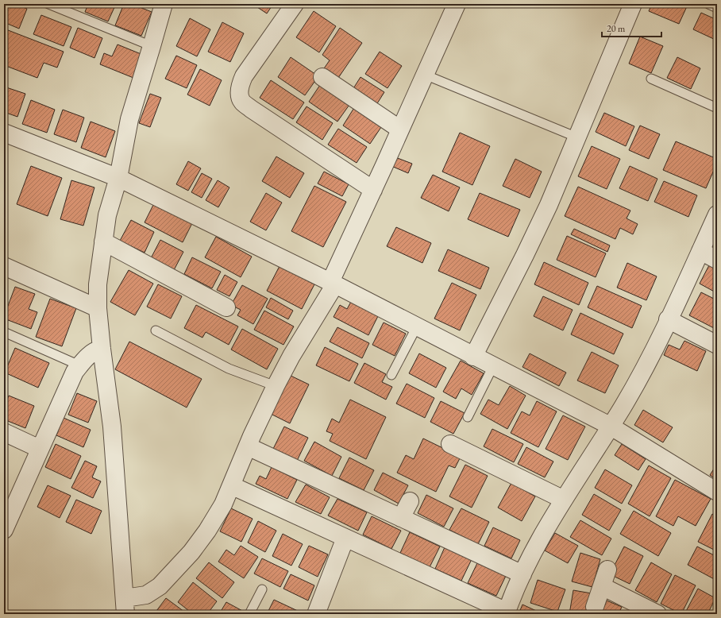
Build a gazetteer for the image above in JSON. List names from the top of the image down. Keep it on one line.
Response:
{"scale_bar":"20 m"}
